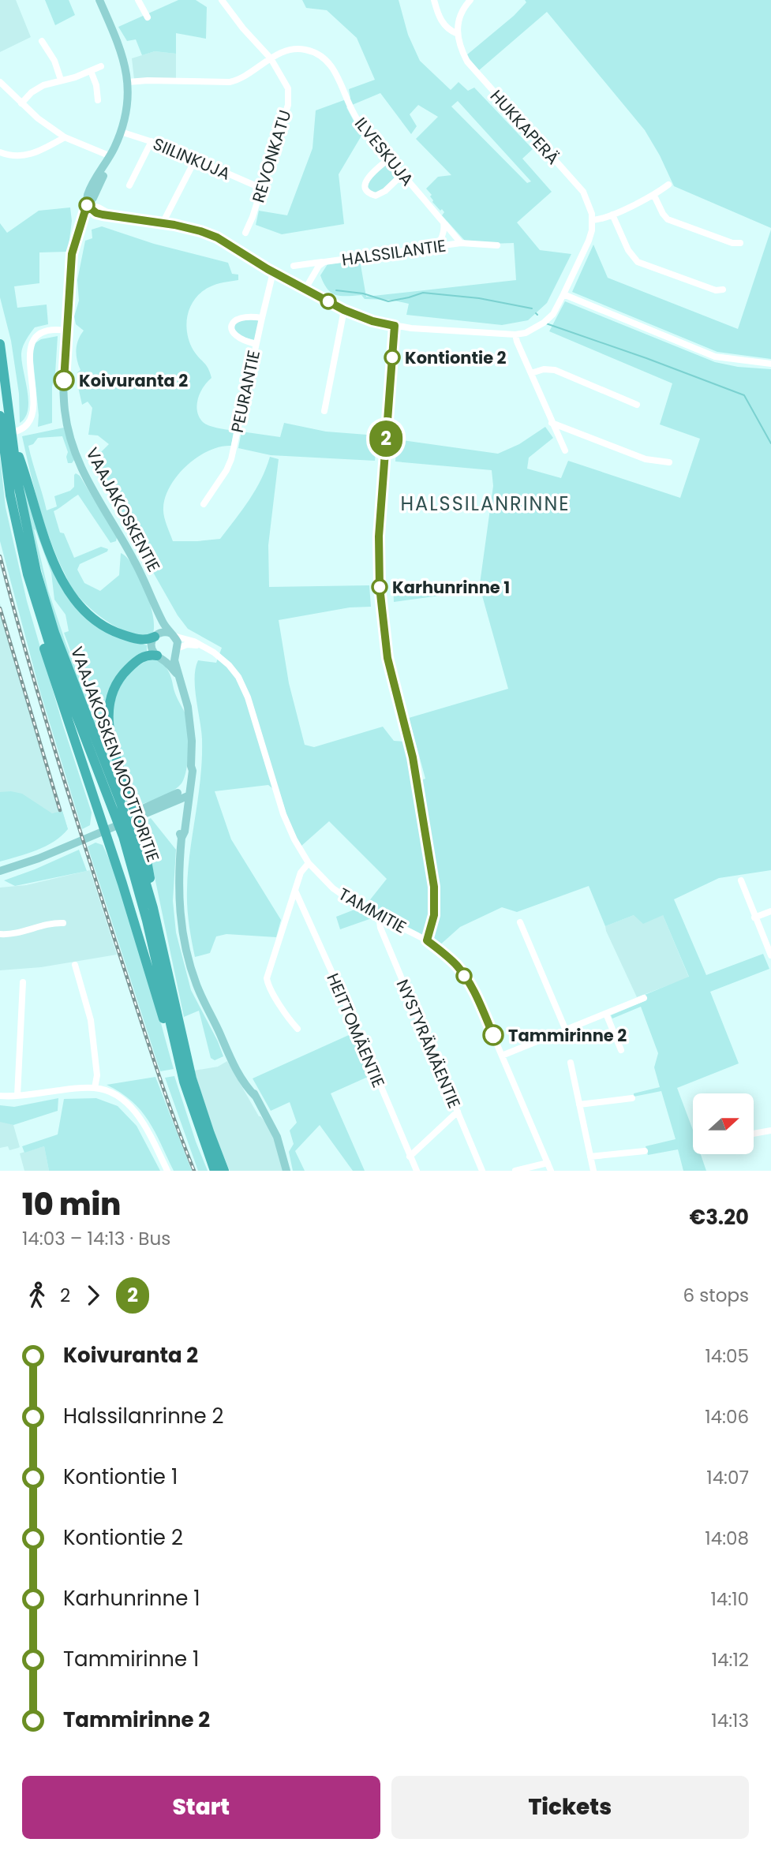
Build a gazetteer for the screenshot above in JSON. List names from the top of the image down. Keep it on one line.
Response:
{"streets":{"highway":["VAAJAKOSKEN MOOTTORITIE"],"main road":["VAAJAKOSKENTIE"],"street":["HUKKAPERÄ","ILVESKUJA","REVONKATU","SIILINKUJA","HALSSILANTIE","PEURANTIE","TAMMITIE","HEITTOMÄENTIE","NYSTYRÄMÄENTIE"]},"crossings":[["ILVESKUJA","REVONKATU"],["ILVESKUJA","HALSSILANTIE"],["ILVESKUJA","VAAJAKOSKENTIE"],["REVONKATU","SIILINKUJA"],["SIILINKUJA","VAAJAKOSKENTIE"],["VAAJAKOSKENTIE","TAMMITIE"],["TAMMITIE","NYSTYRÄMÄENTIE"]],"districts":["HALSSILANRINNE"],"places":["Kontiontie 2","Koivuranta 2","Karhunrinne 1","Tammirinne 2"],"lines":["bus line 2"],"north":"right","page":{"on_map":"2","heading":["10 min","14:03 – 14:13 · Bus","€3.20"],"legs":["2","2","6 stops"],"list":[{"name":"Koivuranta 2","value":"14:05"},{"name":"Halssilanrinne 2","value":"14:06"},{"name":"Kontiontie 1","value":"14:07"},{"name":"Kontiontie 2","value":"14:08"},{"name":"Karhunrinne 1","value":"14:10"},{"name":"Tammirinne 1","value":"14:12"},{"name":"Tammirinne 2","value":"14:13"}],"buttons":["Start","Tickets"]}}
